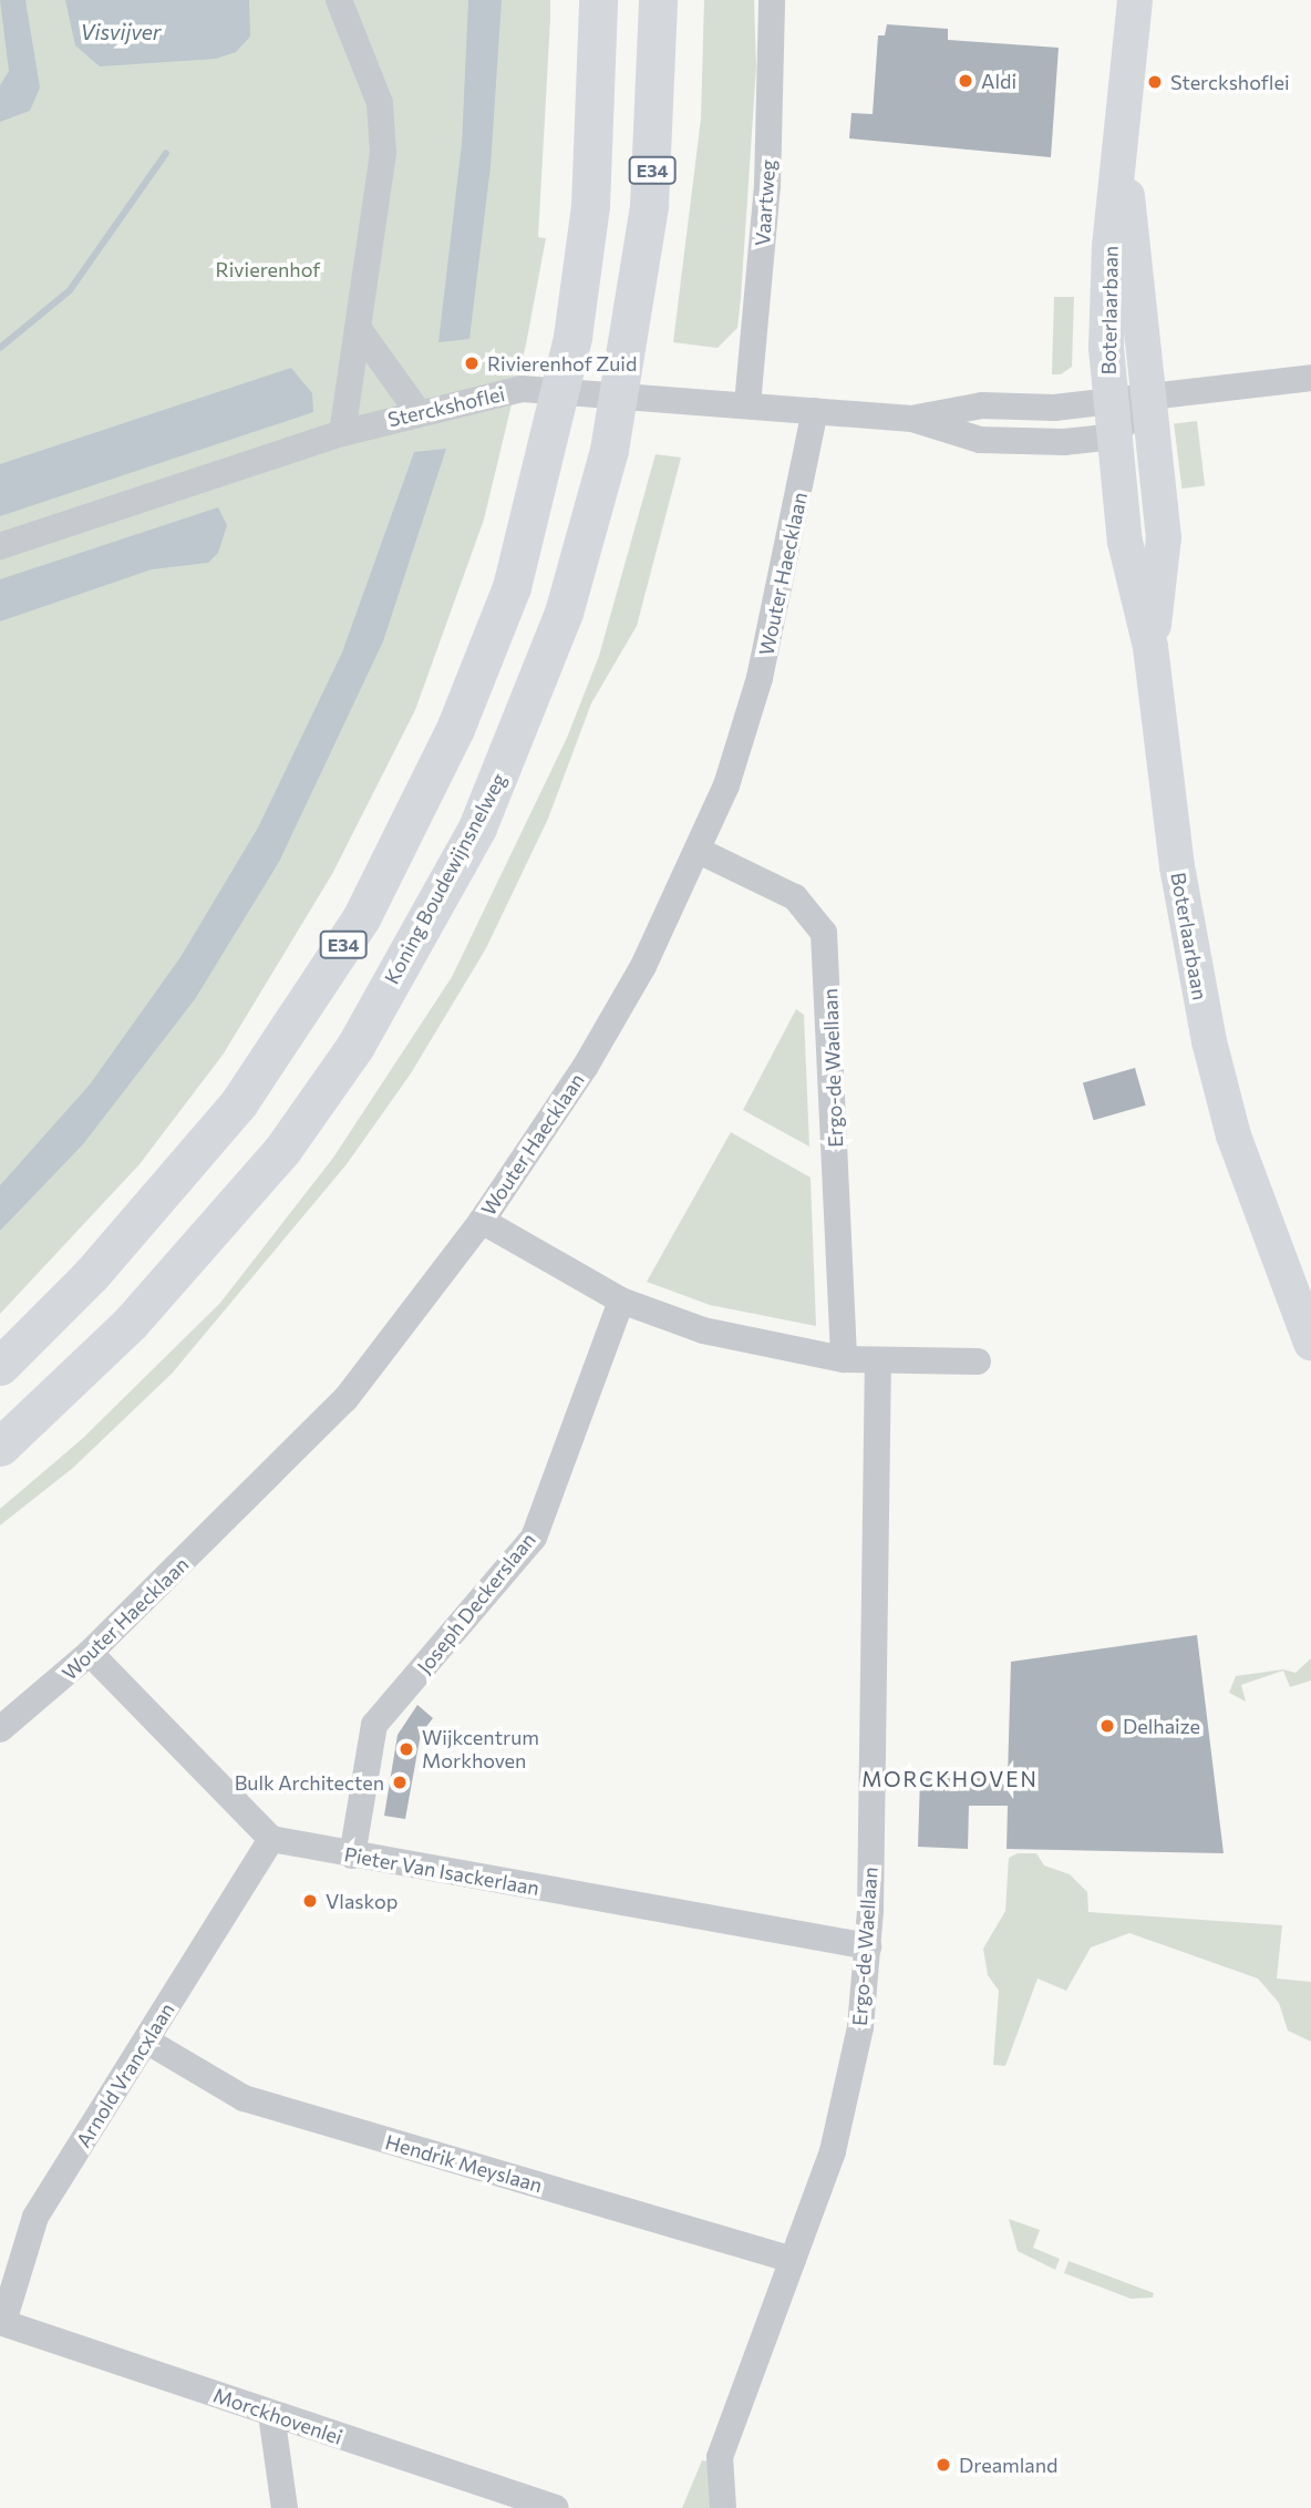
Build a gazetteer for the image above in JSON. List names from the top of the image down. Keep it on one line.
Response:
{"streets":{"highway":["E34","Koning Boudewijnsnelweg"],"main road":["Boterlaarbaan"],"street":["Vaartweg","Sterckshoflei","Wouter Haecklaan","Ergo-de Waellaan","Joseph Deckerslaan","Pieter Van Isackerlaan","Arnold Vrancxlaan","Hendrik Meyslaan","Morckhovenlei"]},"crossings":[["Vaartweg","Sterckshoflei"],["Boterlaarbaan","Sterckshoflei"],["Sterckshoflei","Wouter Haecklaan"],["Wouter Haecklaan","Ergo-de Waellaan"],["Ergo-de Waellaan","Pieter Van Isackerlaan"],["Ergo-de Waellaan","Hendrik Meyslaan"],["Joseph Deckerslaan","Pieter Van Isackerlaan"],["Pieter Van Isackerlaan","Arnold Vrancxlaan"],["Arnold Vrancxlaan","Hendrik Meyslaan"],["Arnold Vrancxlaan","Morckhovenlei"]],"districts":["MORCKHOVEN"],"water":["Visvijver"],"parks":["Rivierenhof"],"places":["Aldi","Sterckshoflei","Rivierenhof Zuid","Delhaize","Wijkcentrum Morkhoven","Bulk Architecten","Vlaskop","Dreamland"]}
